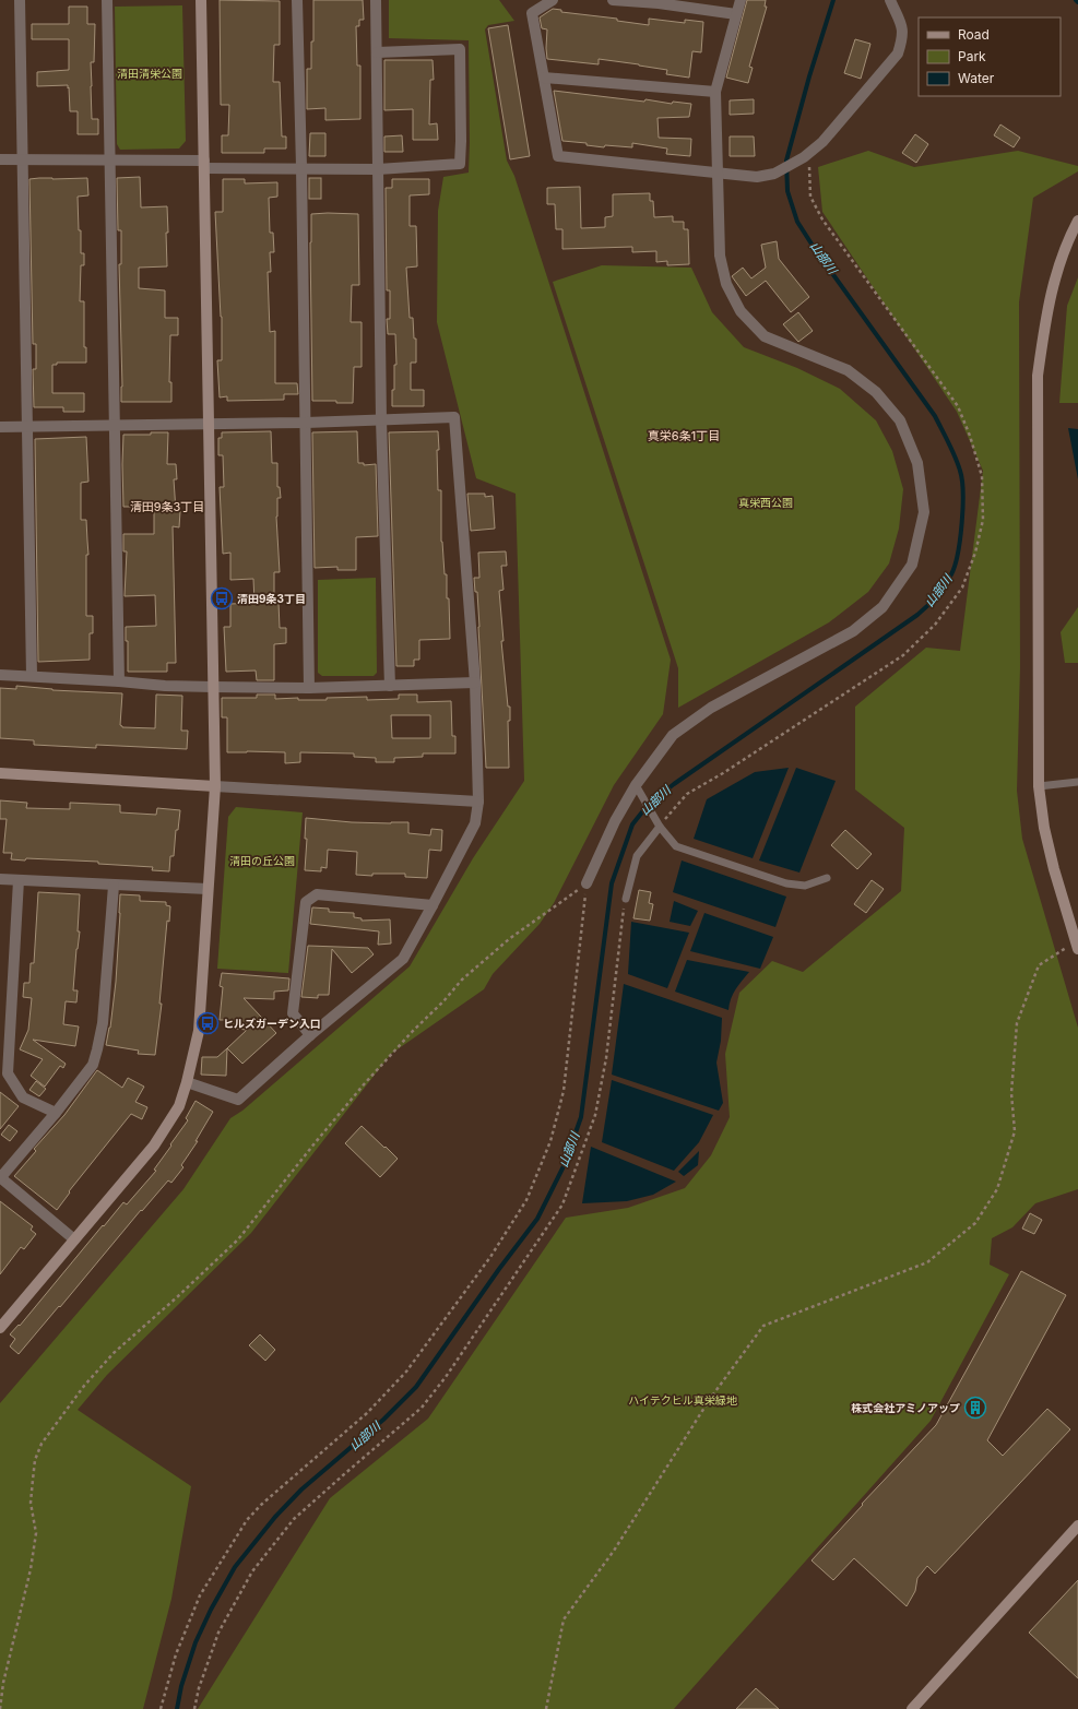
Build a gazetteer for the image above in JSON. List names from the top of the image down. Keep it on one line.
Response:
{"districts":["真栄6条1丁目","清田9条3丁目"],"water":["山部川"],"parks":["清田清栄公園","真栄西公園","清田の丘公園","ハイテクヒル真栄緑地"],"places":{"bus stop":["清田9条3丁目","ヒルズガーデン入口"],"building":["株式会社アミノアップ"]},"legend":["Road","Park","Water"]}
